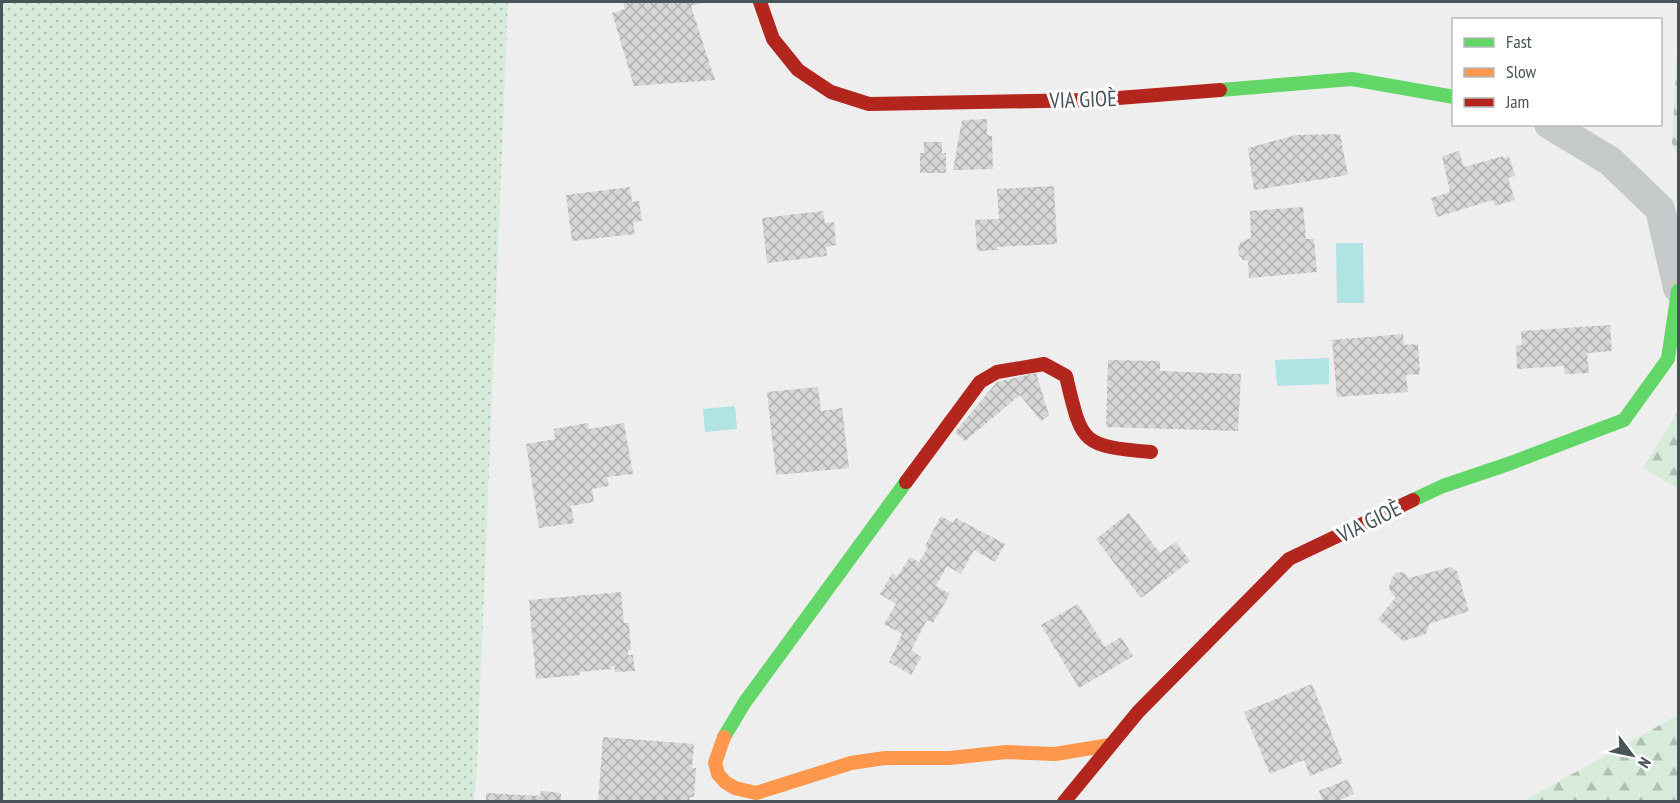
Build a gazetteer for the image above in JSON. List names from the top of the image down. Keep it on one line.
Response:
{"streets":{"street":["VIA GIOÈ"]},"legend":["Fast","Slow","Jam"],"north":"bottom right"}
